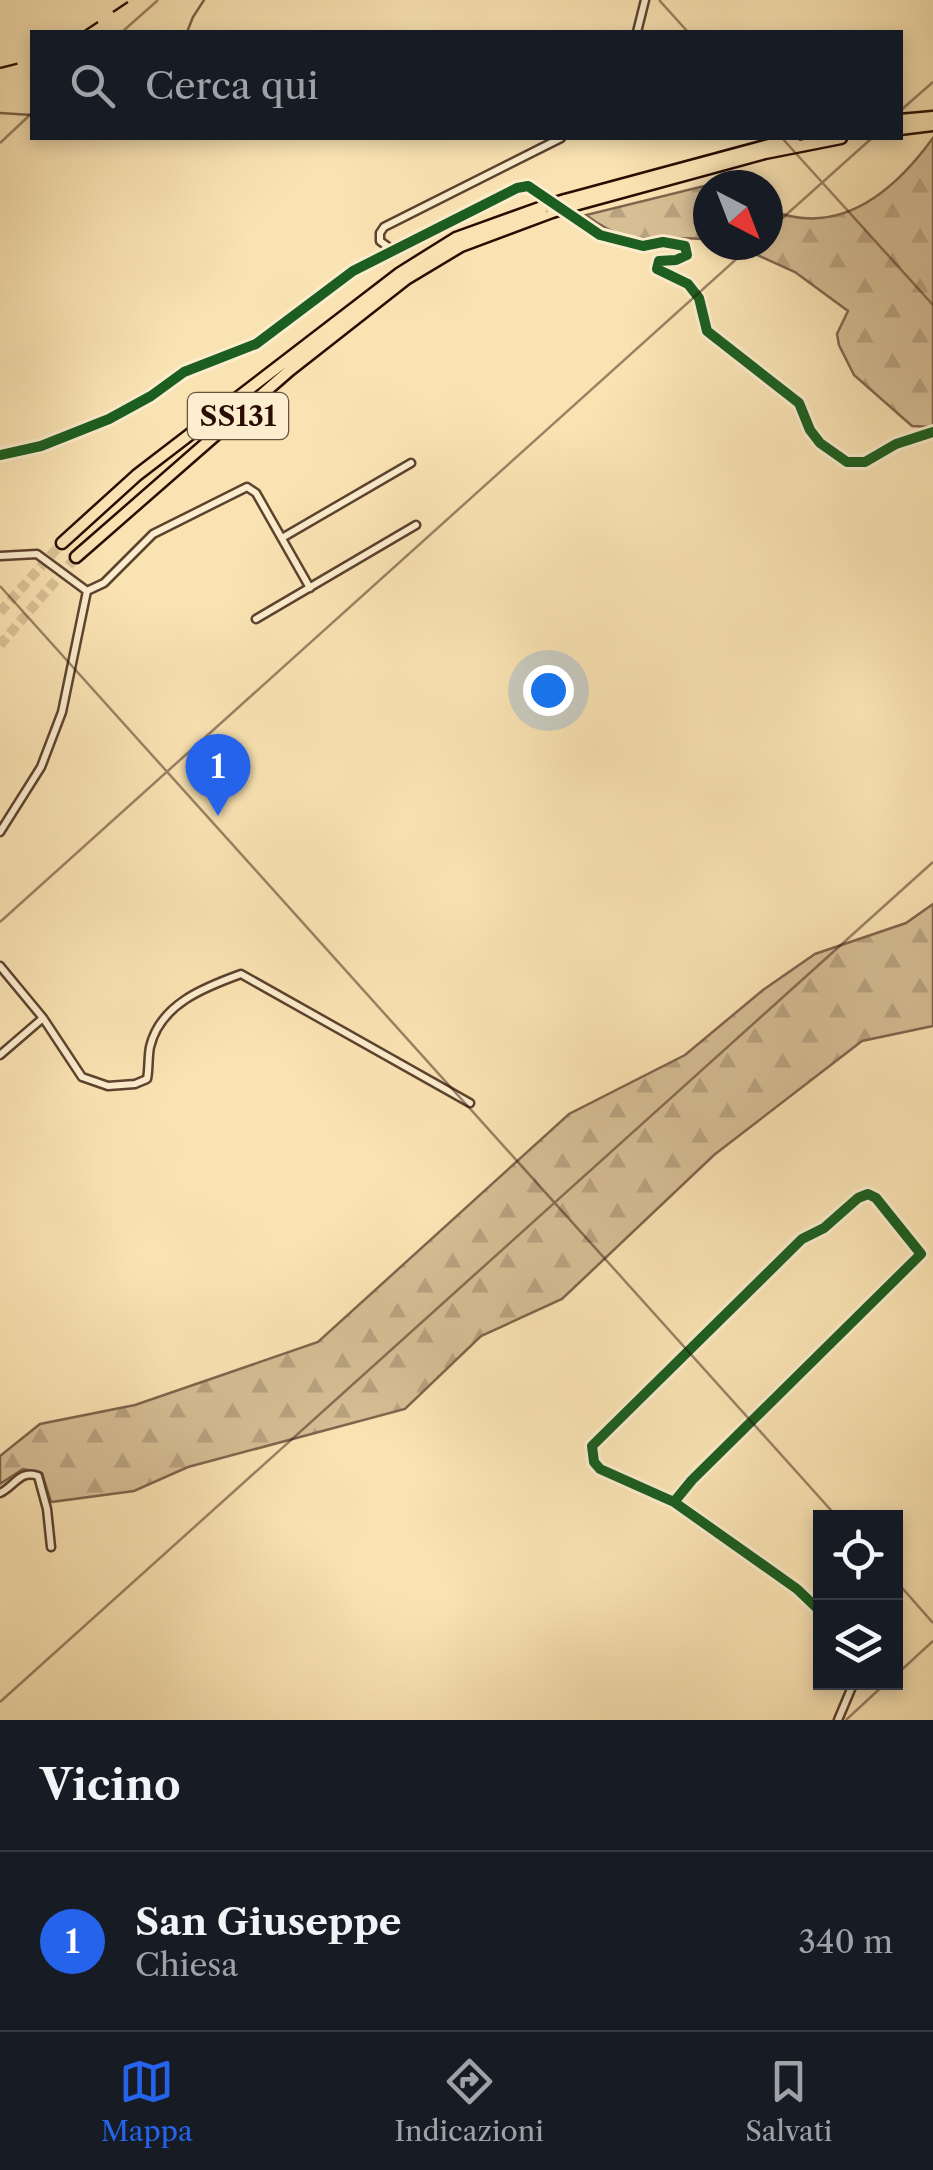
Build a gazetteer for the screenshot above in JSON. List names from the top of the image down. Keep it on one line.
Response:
{"streets":{"highway":["SS131"]},"north":"bottom right","page":{"search":"Cerca qui","pins":"1","heading":"Vicino","list":[{"mark":"1","name":"San Giuseppe","note":"Chiesa","value":"340 m"}],"nav":["Mappa","Indicazioni","Salvati"]}}
